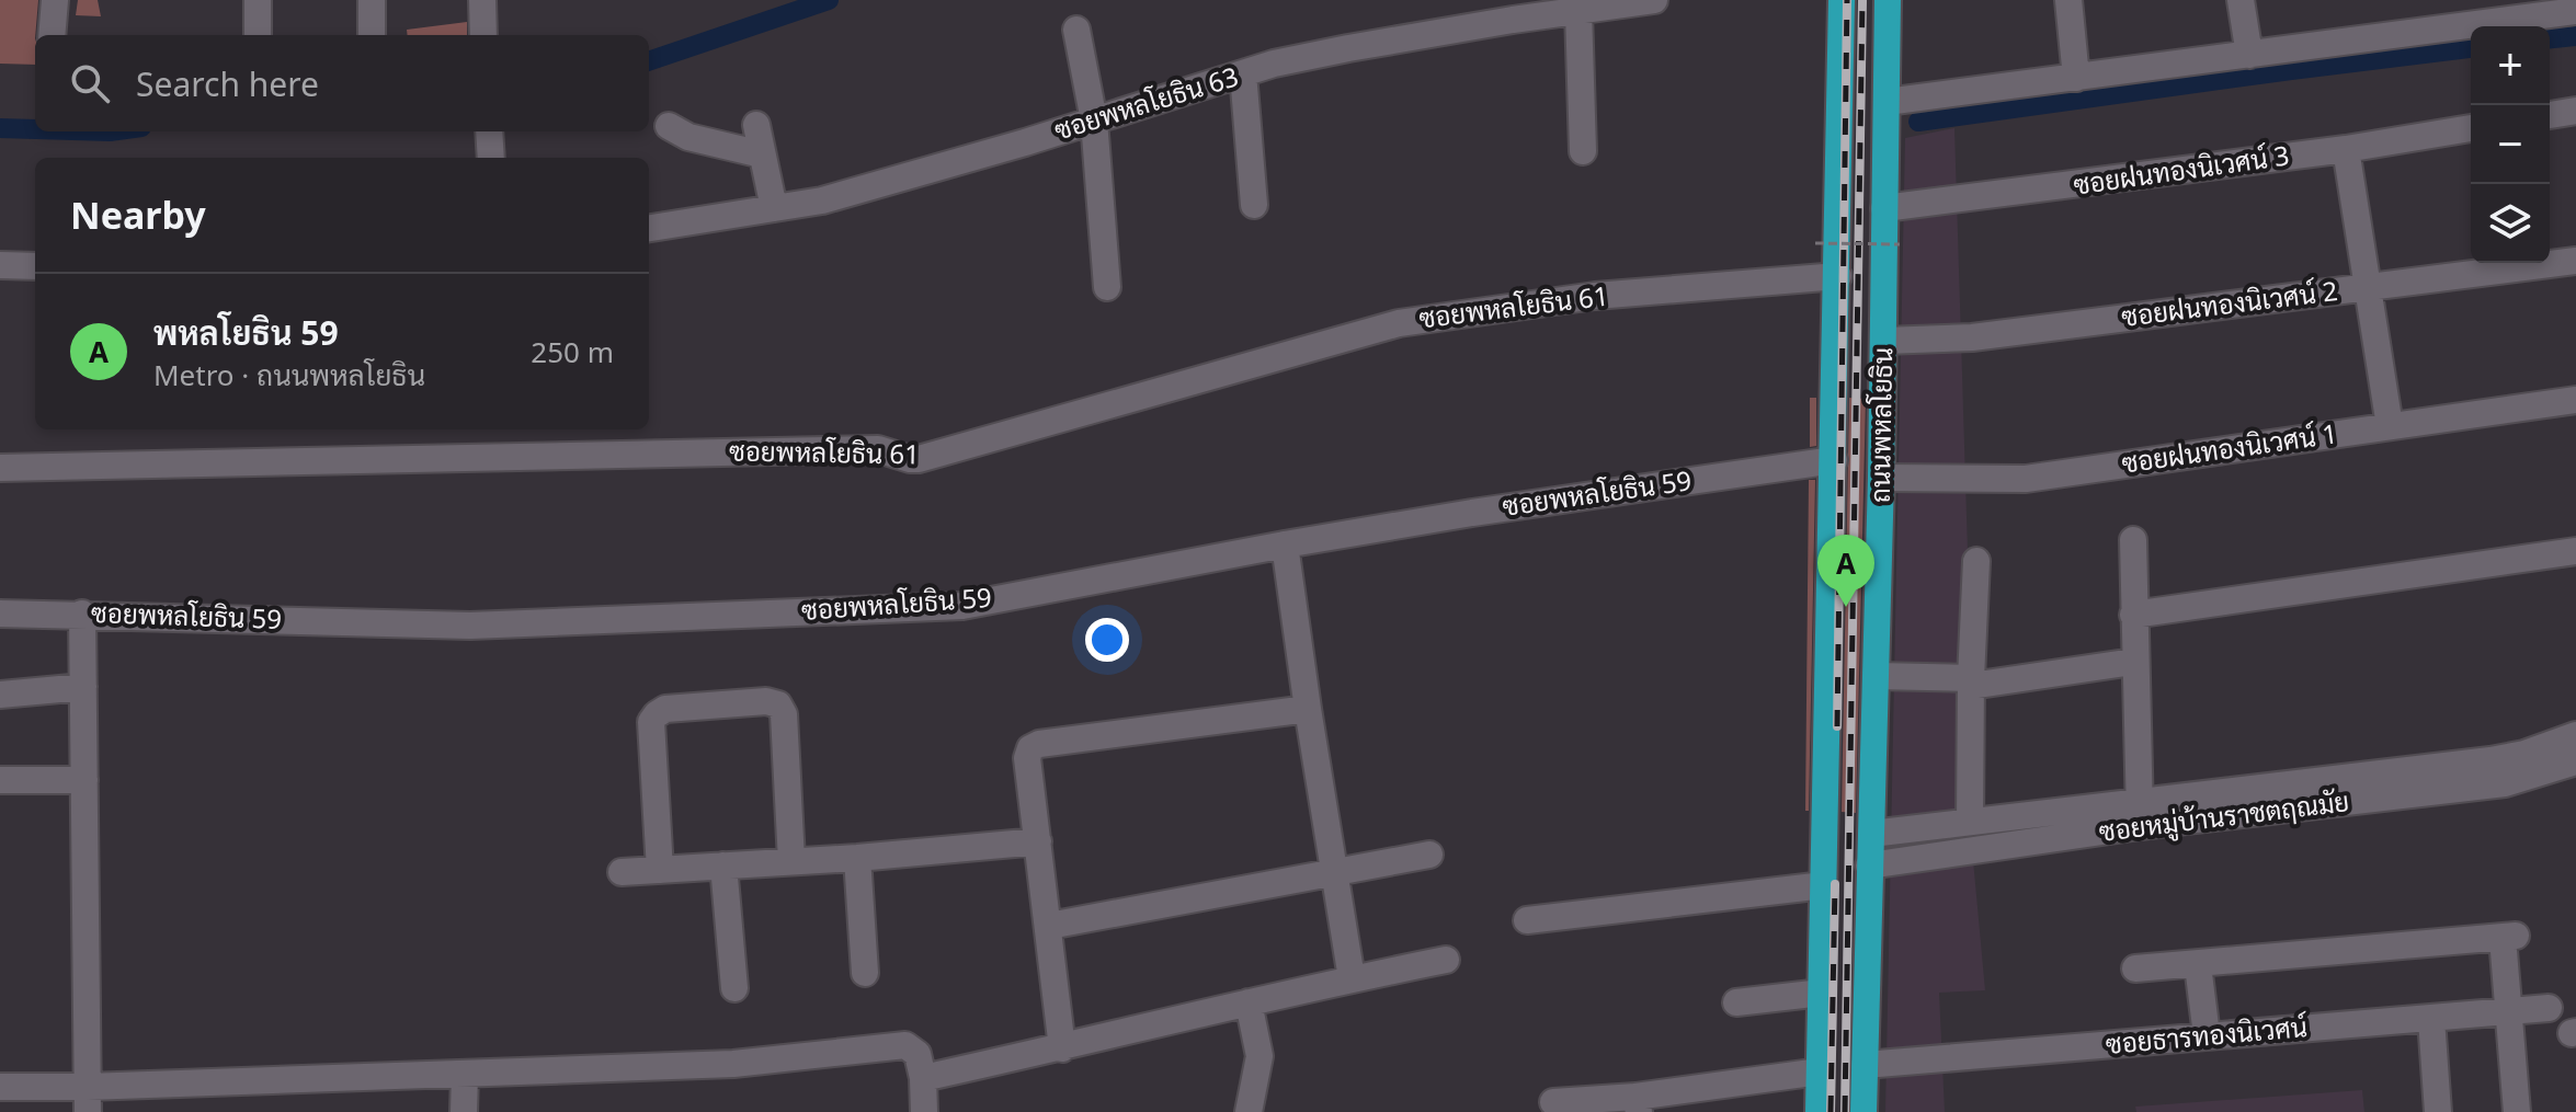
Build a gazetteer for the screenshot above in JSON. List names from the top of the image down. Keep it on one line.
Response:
{"streets":{"main road":["ถนนพหลโยธิน"],"street":["ซอยพหลโยธิน 63","ซอยฝนทองนิเวศน์ 3","ซอยฝนทองนิเวศน์ 2","ซอยพหลโยธิน 61","ซอยฝนทองนิเวศน์ 1","ซอยพหลโยธิน 59","ซอยหมู่บ้านราชตฤณมัย","ซอยธารทองนิเวศน์"]},"crossings":[["ซอยฝนทองนิเวศน์ 3","ถนนพหลโยธิน"],["ซอยฝนทองนิเวศน์ 2","ถนนพหลโยธิน"],["ซอยพหลโยธิน 61","ถนนพหลโยธิน"],["ถนนพหลโยธิน","ซอยฝนทองนิเวศน์ 1"],["ถนนพหลโยธิน","ซอยพหลโยธิน 59"],["ถนนพหลโยธิน","ซอยหมู่บ้านราชตฤณมัย"],["ถนนพหลโยธิน","ซอยธารทองนิเวศน์"]],"page":{"map_buttons":["+","−"],"search":"Search here","heading":"Nearby","list":[{"mark":"A","name":"พหลโยธิน 59","note":"Metro · ถนนพหลโยธิน","value":"250 m"}],"pins":"A"}}
